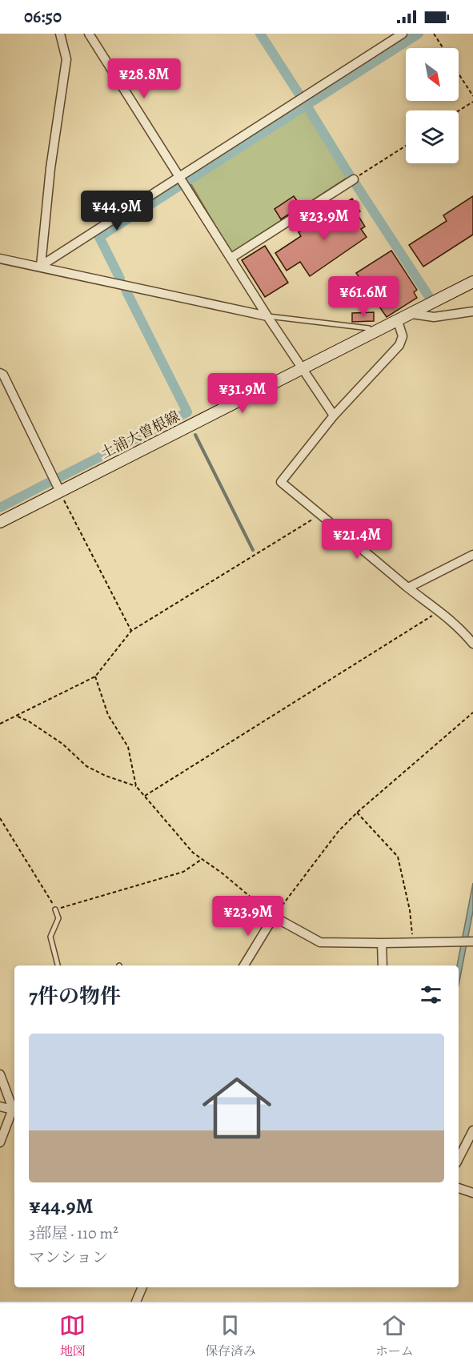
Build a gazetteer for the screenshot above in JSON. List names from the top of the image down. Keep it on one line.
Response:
{"streets":{"main road":["土浦大曽根線"]},"north":"bottom right","page":{"status":"06:50","price":["¥28.8M","¥44.9M","¥23.9M","¥61.6M","¥31.9M","¥21.4M","¥23.9M"],"heading":"7件の物件","list":[{"name":"¥44.9M","note":"3部屋 · 110 m² · マンション"}],"tabs":["地図","保存済み","ホーム"]}}
